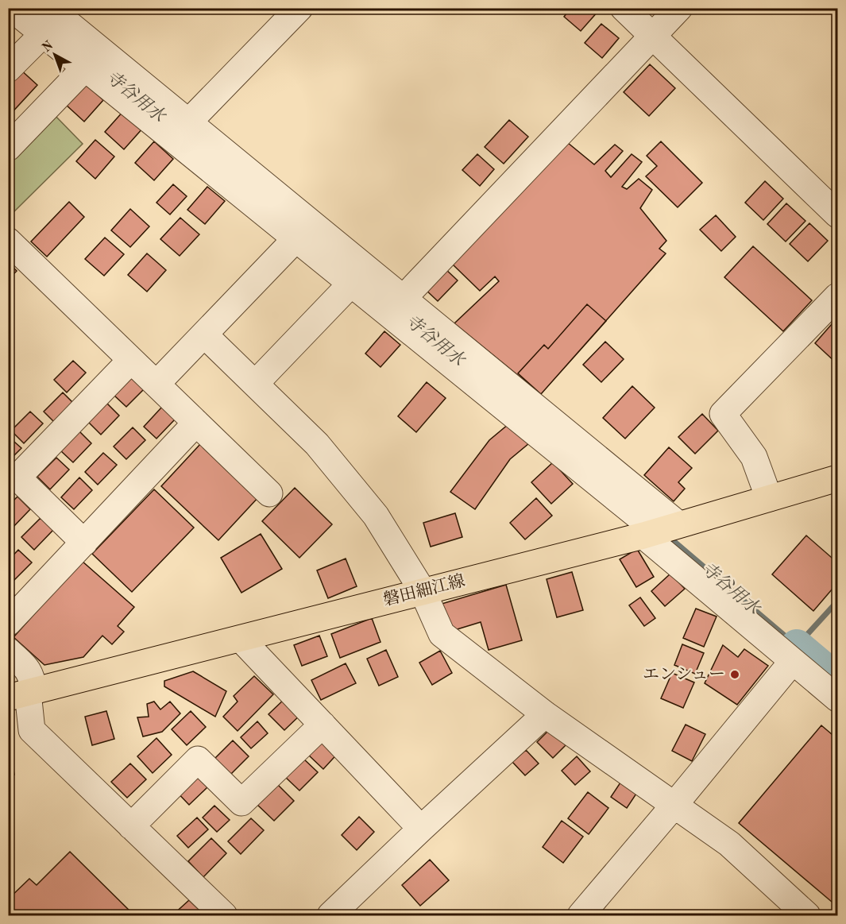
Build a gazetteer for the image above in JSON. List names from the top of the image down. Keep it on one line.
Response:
{"streets":{"main road":["磐田細江線"]},"water":["寺谷用水"],"places":["エンシュー"],"north":"top left"}
